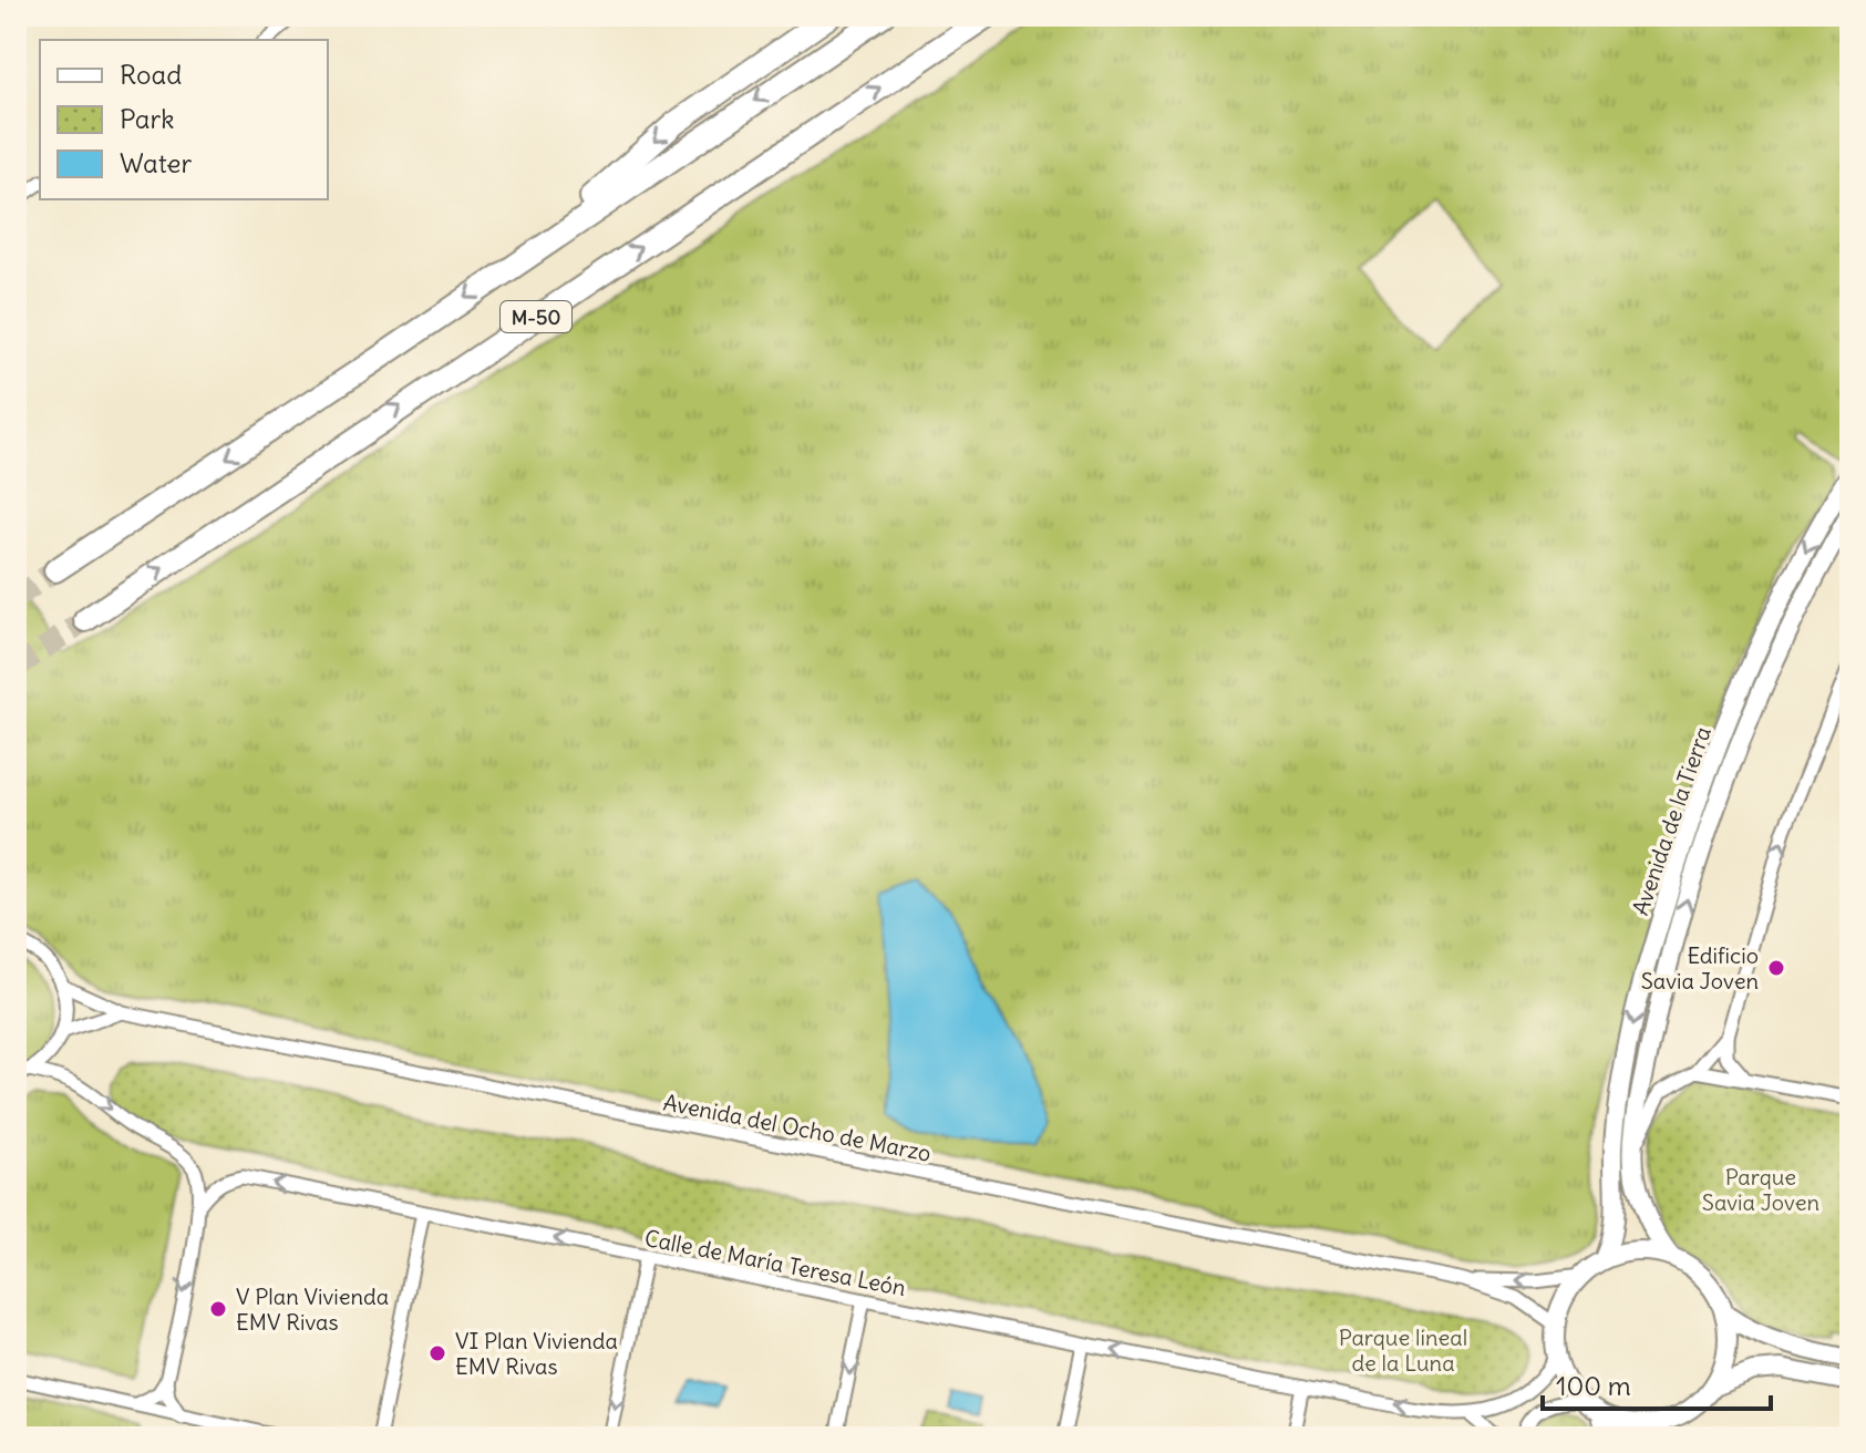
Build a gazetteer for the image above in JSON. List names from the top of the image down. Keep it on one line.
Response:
{"streets":{"highway":["M-50"],"street":["Avenida de la Tierra","Avenida del Ocho de Marzo","Calle de María Teresa León"]},"crossings":[["Avenida de la Tierra","Avenida del Ocho de Marzo"]],"one_way":["Calle de María Teresa León"],"parks":["Parque Savia Joven","Parque lineal de la Luna"],"places":["Edificio Savia Joven","V Plan Vivienda EMV Rivas","VI Plan Vivienda EMV Rivas"],"legend":["Road","Park","Water"],"scale_bar":"100 m"}
